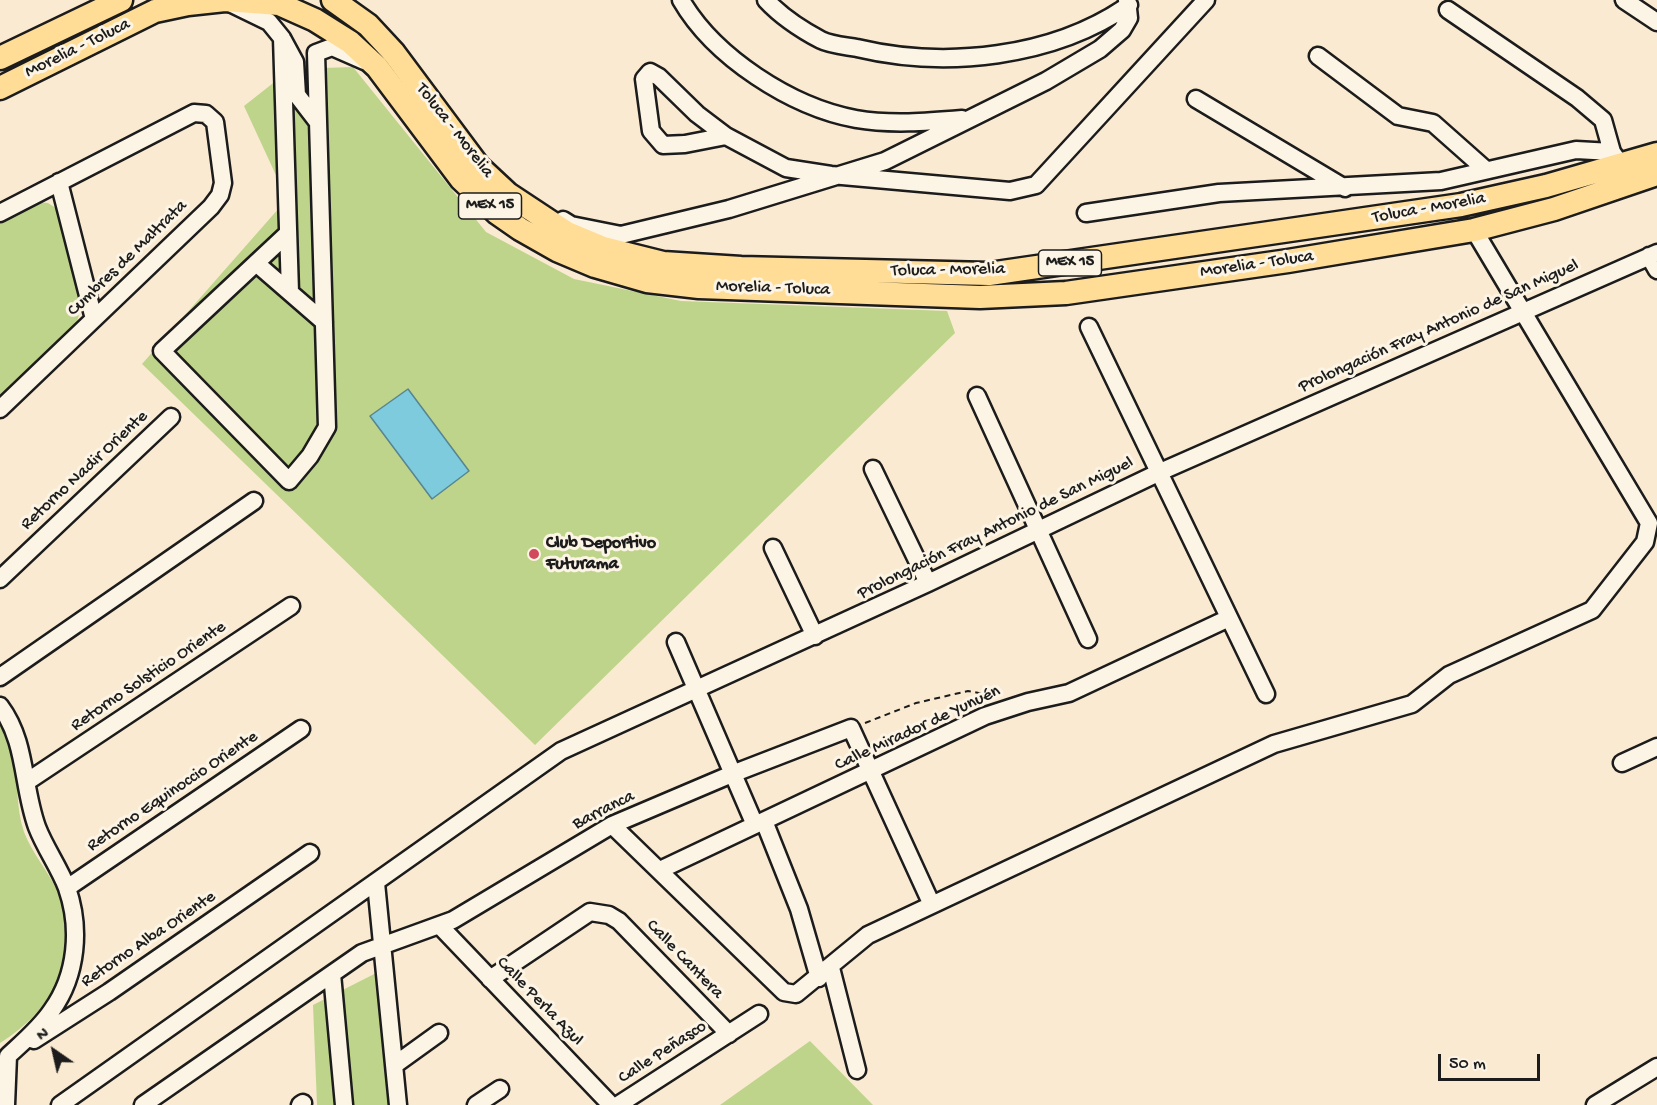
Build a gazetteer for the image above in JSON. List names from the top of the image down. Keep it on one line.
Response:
{"streets":{"main road":["Morelia - Toluca","Toluca - Morelia","MEX 15"],"street":["Cumbres de Maltrata","Prolongación Fray Antonio de San Miguel","Retorno Nadir Oriente","Retorno Solsticio Oriente","Calle Mirador de Yunuén","Retorno Equinoccio Oriente","Barranca","Retorno Alba Oriente","Calle Cantera","Calle Perla Azul","Calle Peñasco"]},"crossings":[["Barranca","Calle Perla Azul"],["Calle Cantera","Calle Perla Azul"],["Calle Cantera","Calle Peñasco"]],"places":["Club Deportivo Futurama"],"scale_bar":"50 m","north":"top left"}
